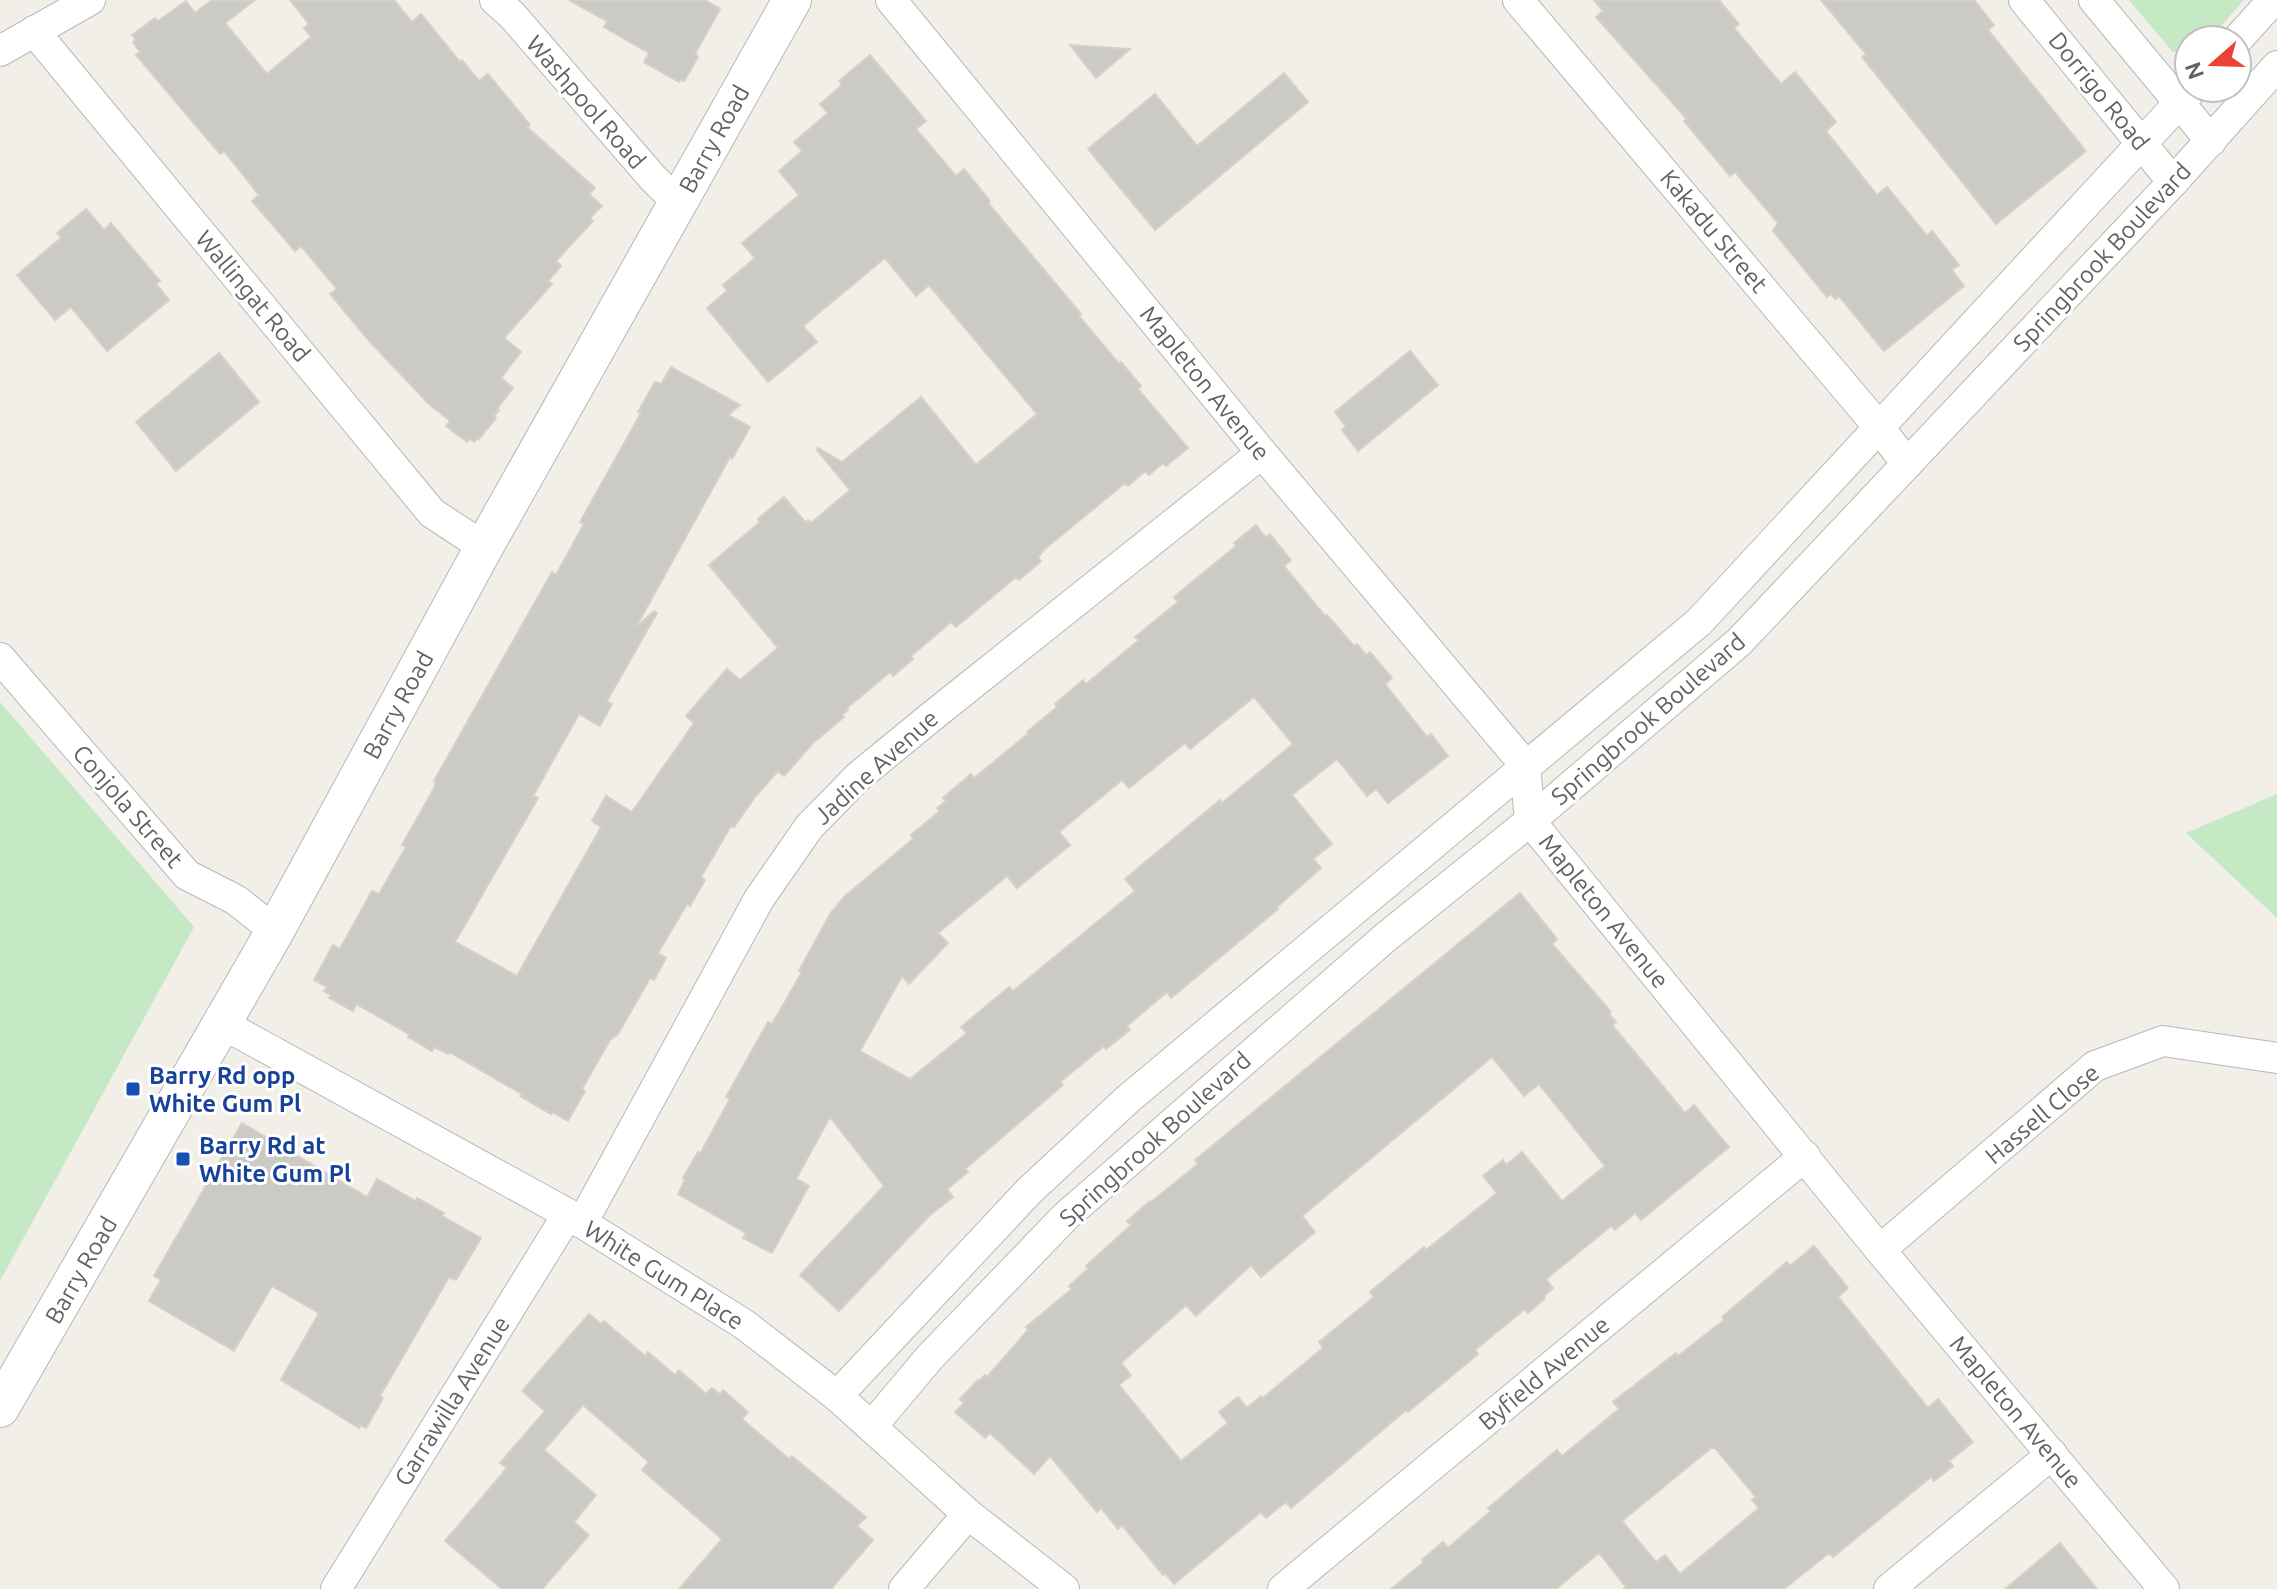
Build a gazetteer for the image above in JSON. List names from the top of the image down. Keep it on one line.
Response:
{"streets":{"street":["Dorrigo Road","Washpool Road","Barry Road","Kakadu Street","Springbrook Boulevard","Wallingat Road","Mapleton Avenue","Jadine Avenue","Conjola Street","Hassell Close","White Gum Place","Byfield Avenue","Garrawilla Avenue"]},"crossings":[["Dorrigo Road","Springbrook Boulevard"],["Washpool Road","Barry Road"],["Barry Road","Wallingat Road"],["Barry Road","Conjola Street"],["Barry Road","White Gum Place"],["Kakadu Street","Springbrook Boulevard"],["Springbrook Boulevard","Mapleton Avenue"],["Springbrook Boulevard","White Gum Place"],["Mapleton Avenue","Jadine Avenue"],["Mapleton Avenue","Hassell Close"],["Mapleton Avenue","Byfield Avenue"],["Jadine Avenue","White Gum Place"],["Jadine Avenue","Garrawilla Avenue"],["White Gum Place","Garrawilla Avenue"]],"places":{"transit":["Barry Rd opp White Gum Pl","Barry Rd at White Gum Pl"]},"north":"left"}
